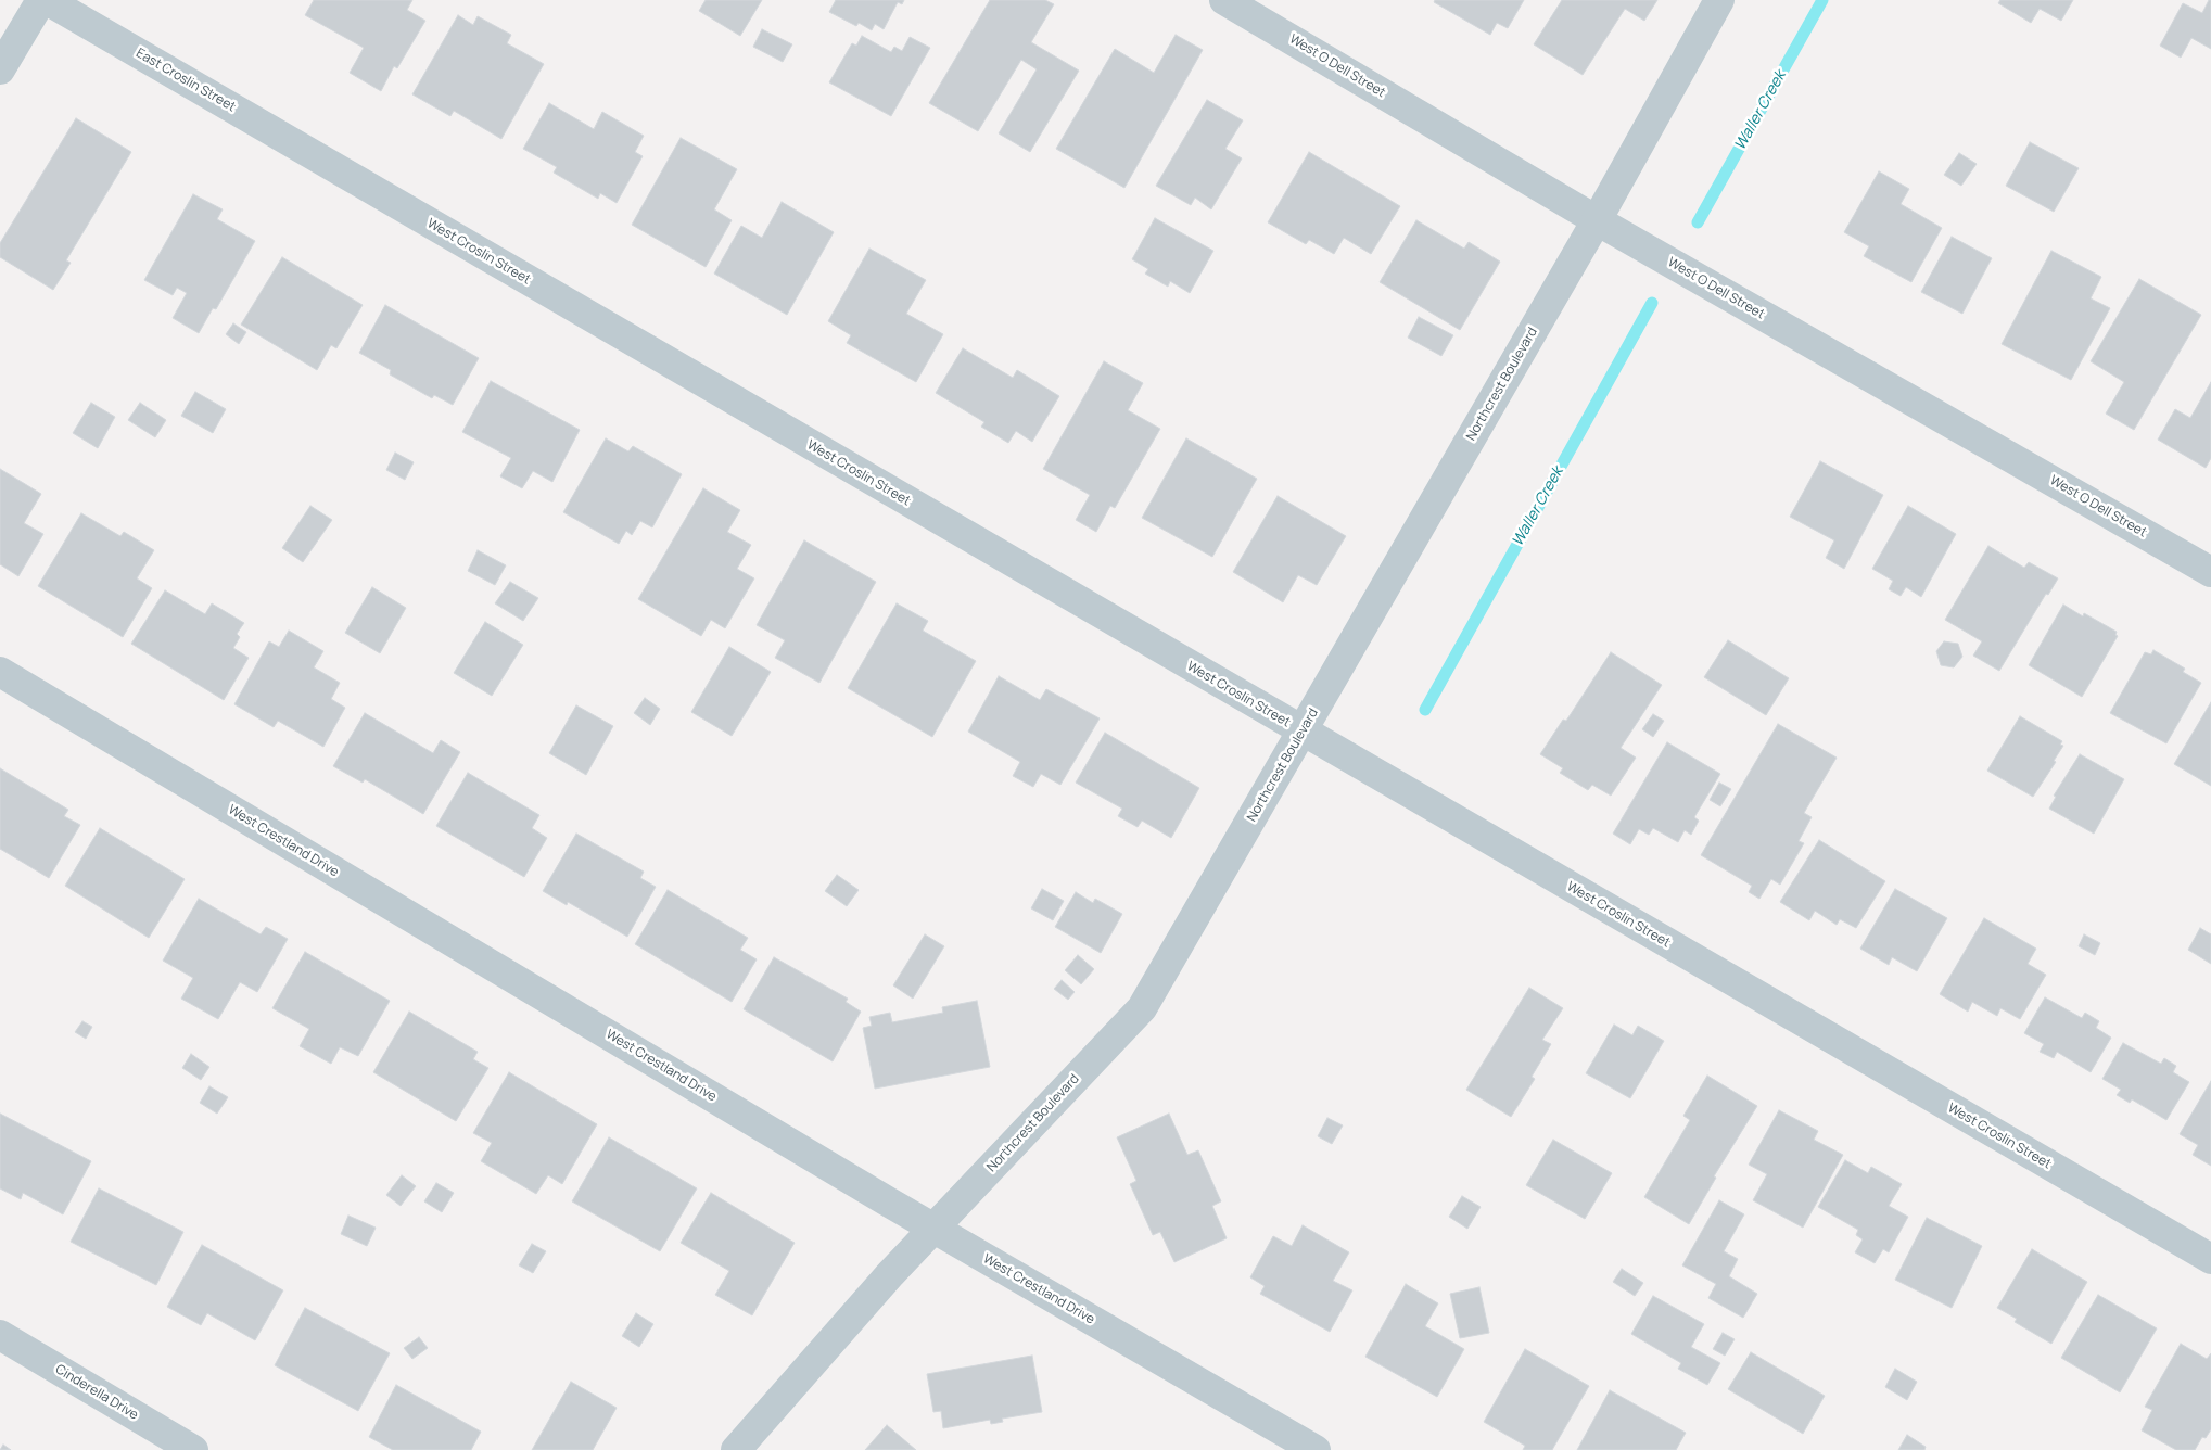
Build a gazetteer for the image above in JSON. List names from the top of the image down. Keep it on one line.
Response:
{"streets":{"street":["West O Dell Street","East Croslin Street","West Croslin Street","Northcrest Boulevard","West Crestland Drive","Cinderella Drive"]},"crossings":[["West O Dell Street","Northcrest Boulevard"],["East Croslin Street","West Croslin Street"],["West Croslin Street","Northcrest Boulevard"],["Northcrest Boulevard","West Crestland Drive"]],"water":["Waller Creek"]}
